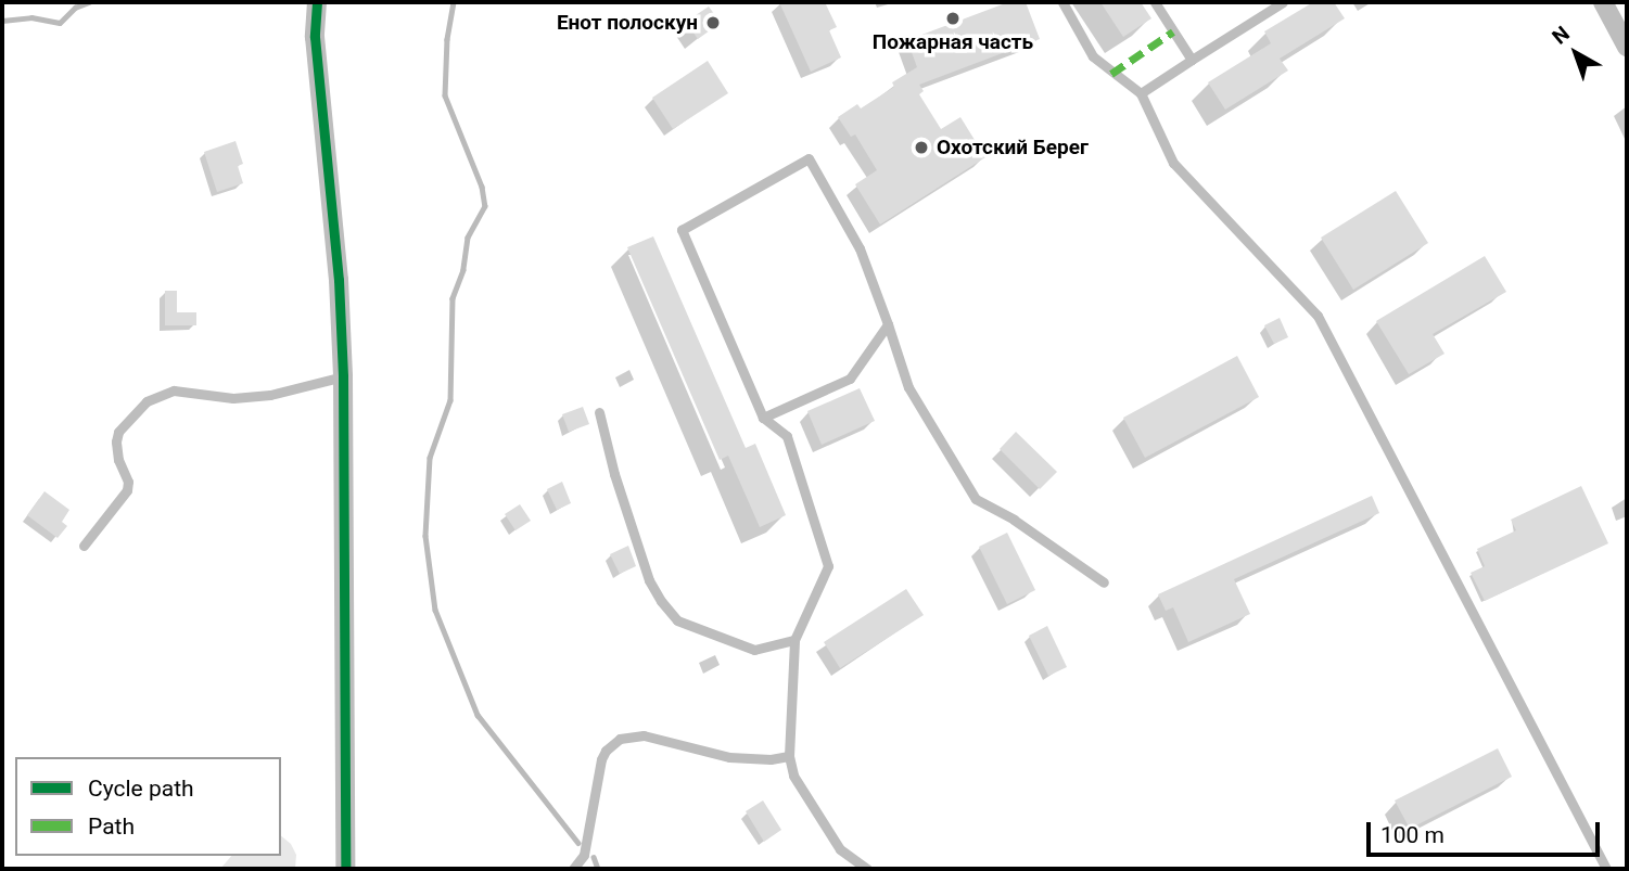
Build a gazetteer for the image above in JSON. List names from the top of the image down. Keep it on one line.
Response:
{"places":["Пожарная часть","Енот полоскун","Охотский Берег"],"legend":["Cycle path","Path"],"scale_bar":"100 m","north":"top left"}
